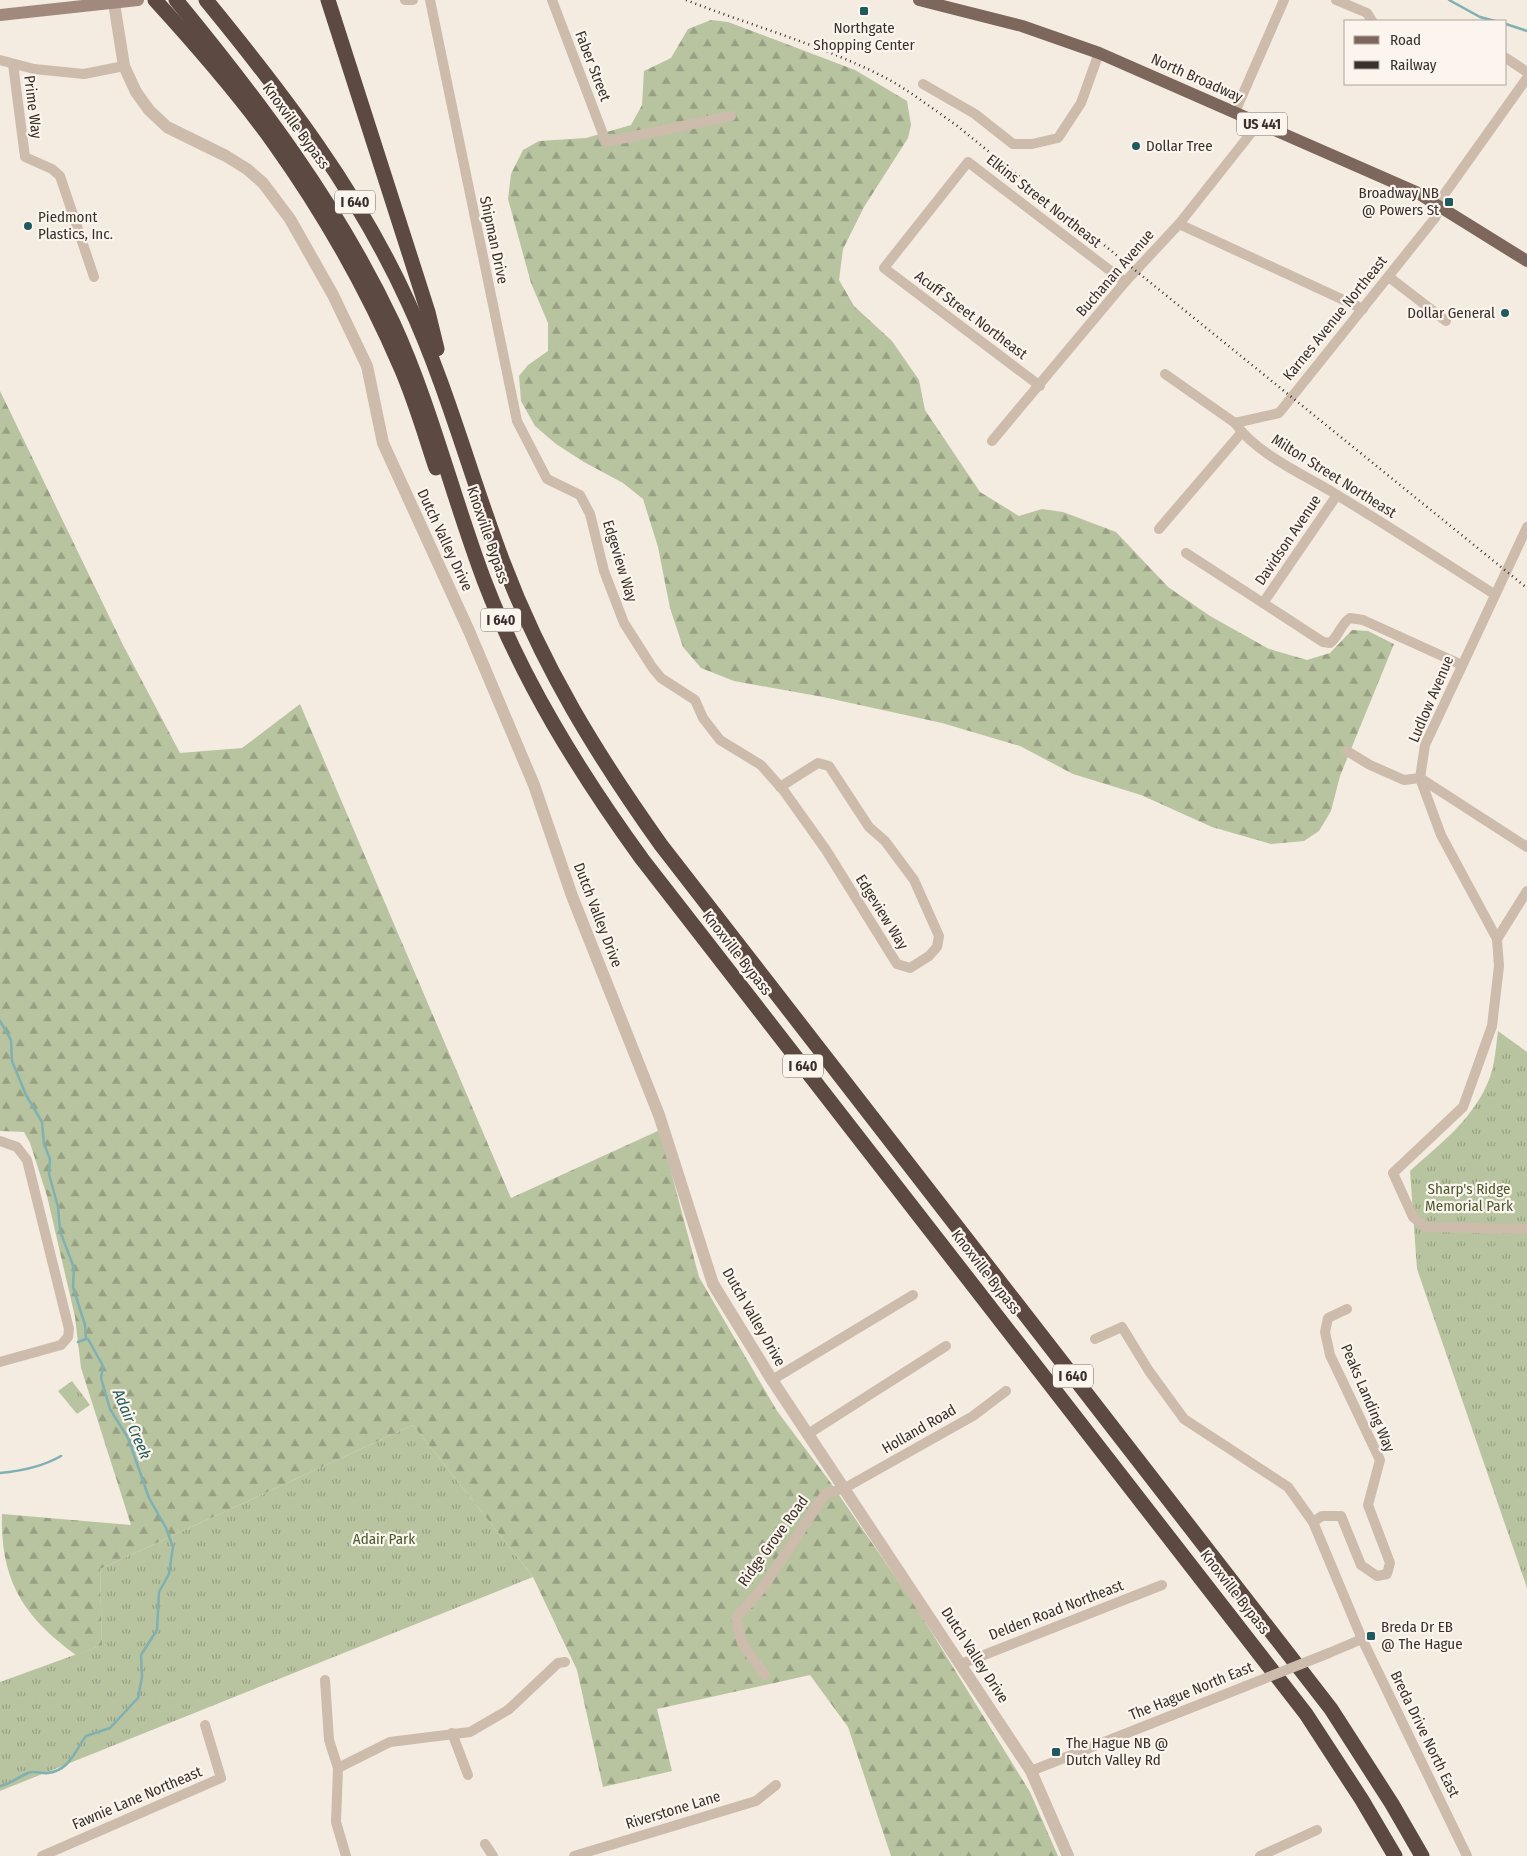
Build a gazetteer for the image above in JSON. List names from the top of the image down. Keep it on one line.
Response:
{"streets":{"highway":["Knoxville Bypass","I 640"],"main road":["North Broadway","US 441"],"street":["Faber Street","Prime Way","Elkins Street Northeast","Shipman Drive","Buchanan Avenue","Acuff Street Northeast","Karnes Avenue Northeast","Milton Street Northeast","Dutch Valley Drive","Davidson Avenue","Edgeview Way","Ludlow Avenue","Peaks Landing Way","Holland Road","Ridge Grove Road","Delden Road Northeast","The Hague North East","Breda Drive North East","Fawnie Lane Northeast","Riverstone Lane"]},"crossings":[["North Broadway","Buchanan Avenue"],["North Broadway","Karnes Avenue Northeast"],["Elkins Street Northeast","Buchanan Avenue"],["Elkins Street Northeast","Acuff Street Northeast"],["Shipman Drive","Edgeview Way"],["Buchanan Avenue","Acuff Street Northeast"],["Karnes Avenue Northeast","Milton Street Northeast"],["Milton Street Northeast","Davidson Avenue"],["Milton Street Northeast","Ludlow Avenue"],["Dutch Valley Drive","Holland Road"],["Dutch Valley Drive","Ridge Grove Road"],["Dutch Valley Drive","Delden Road Northeast"],["Dutch Valley Drive","The Hague North East"],["Peaks Landing Way","Breda Drive North East"],["Holland Road","Ridge Grove Road"],["The Hague North East","Breda Drive North East"]],"water":["Adair Creek"],"parks":["Sharp's Ridge Memorial Park","Adair Park"],"places":{"transit":["Northgate Shopping Center","Broadway NB @ Powers St","Breda Dr EB @ The Hague","The Hague NB @ Dutch Valley Rd"],"other":["Dollar Tree","Piedmont Plastics, Inc.","Dollar General"]},"legend":["Road","Railway"]}
